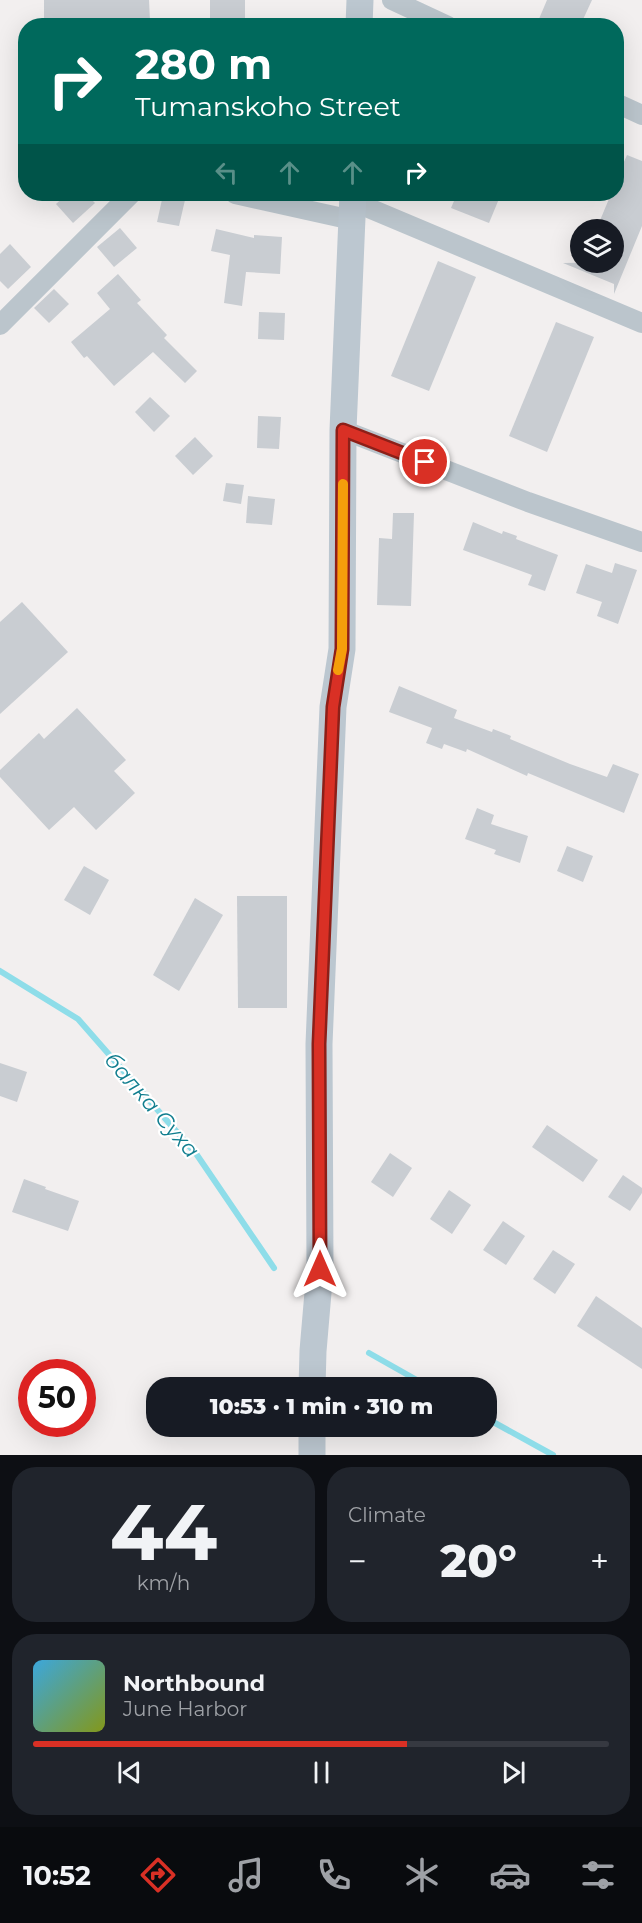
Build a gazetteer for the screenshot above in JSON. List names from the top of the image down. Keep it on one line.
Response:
{"water":["балка Суха"],"page":{"turn":["280 m","Tumanskoho Street"],"limit":"50","trip":"10:53 · 1 min · 310 m","tile":[["44","km/h"],"Climate"],"heat":["−","20°","+"],"song":["Northbound","June Harbor"],"tabs":"10:52"}}
